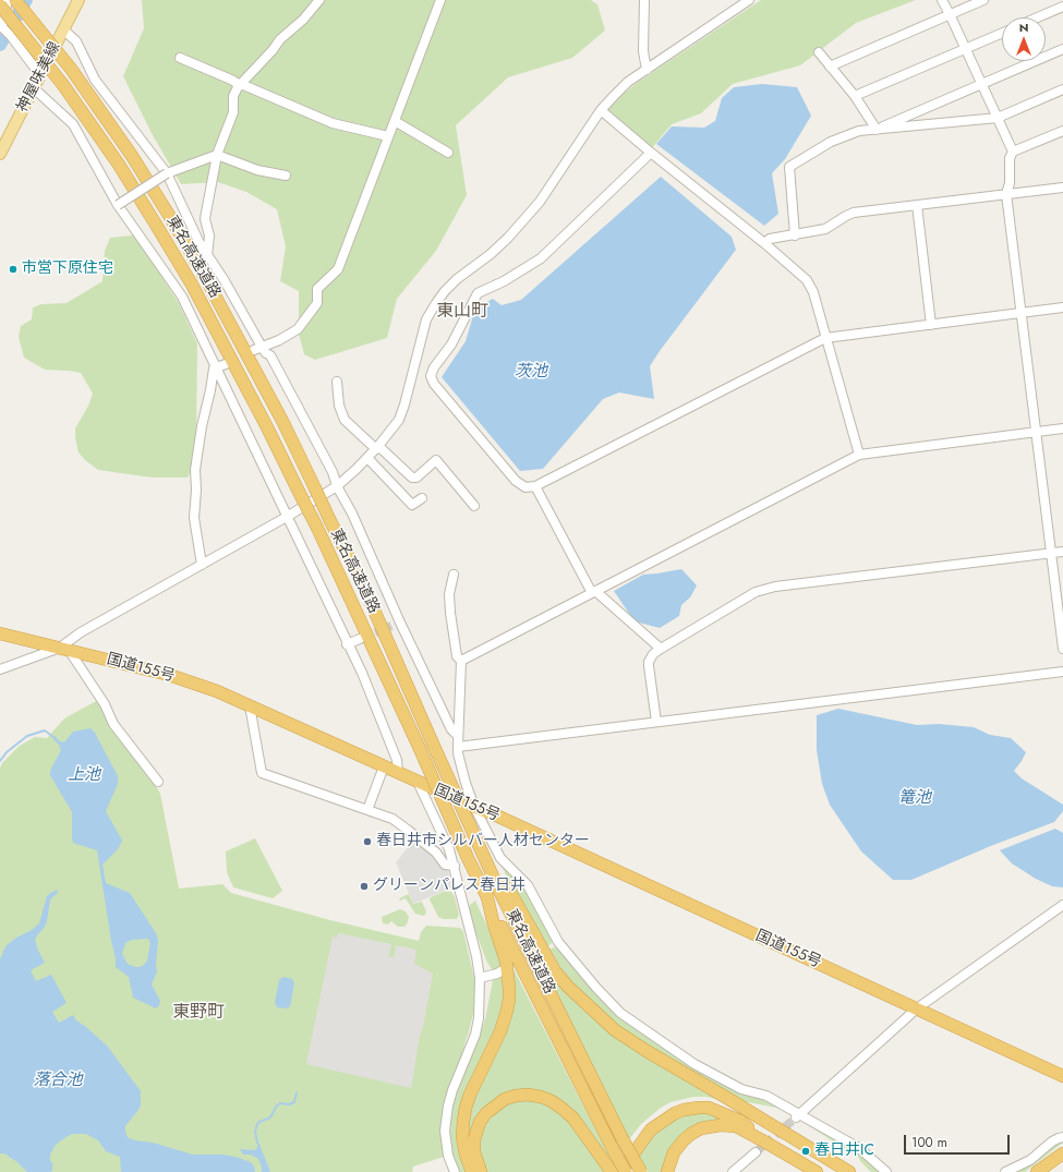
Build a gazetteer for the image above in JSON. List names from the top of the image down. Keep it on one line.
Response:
{"streets":{"highway":["東名高速道路","国道155号"],"main road":["神屋味美線"]},"districts":["東山町","東野町"],"water":["茨池","上池","篭池","落合池"],"places":["市営下原住宅","春日井市シルバー人材センター","グリーンパレス春日井","春日井IC"],"scale_bar":"100 m","north":"top"}
